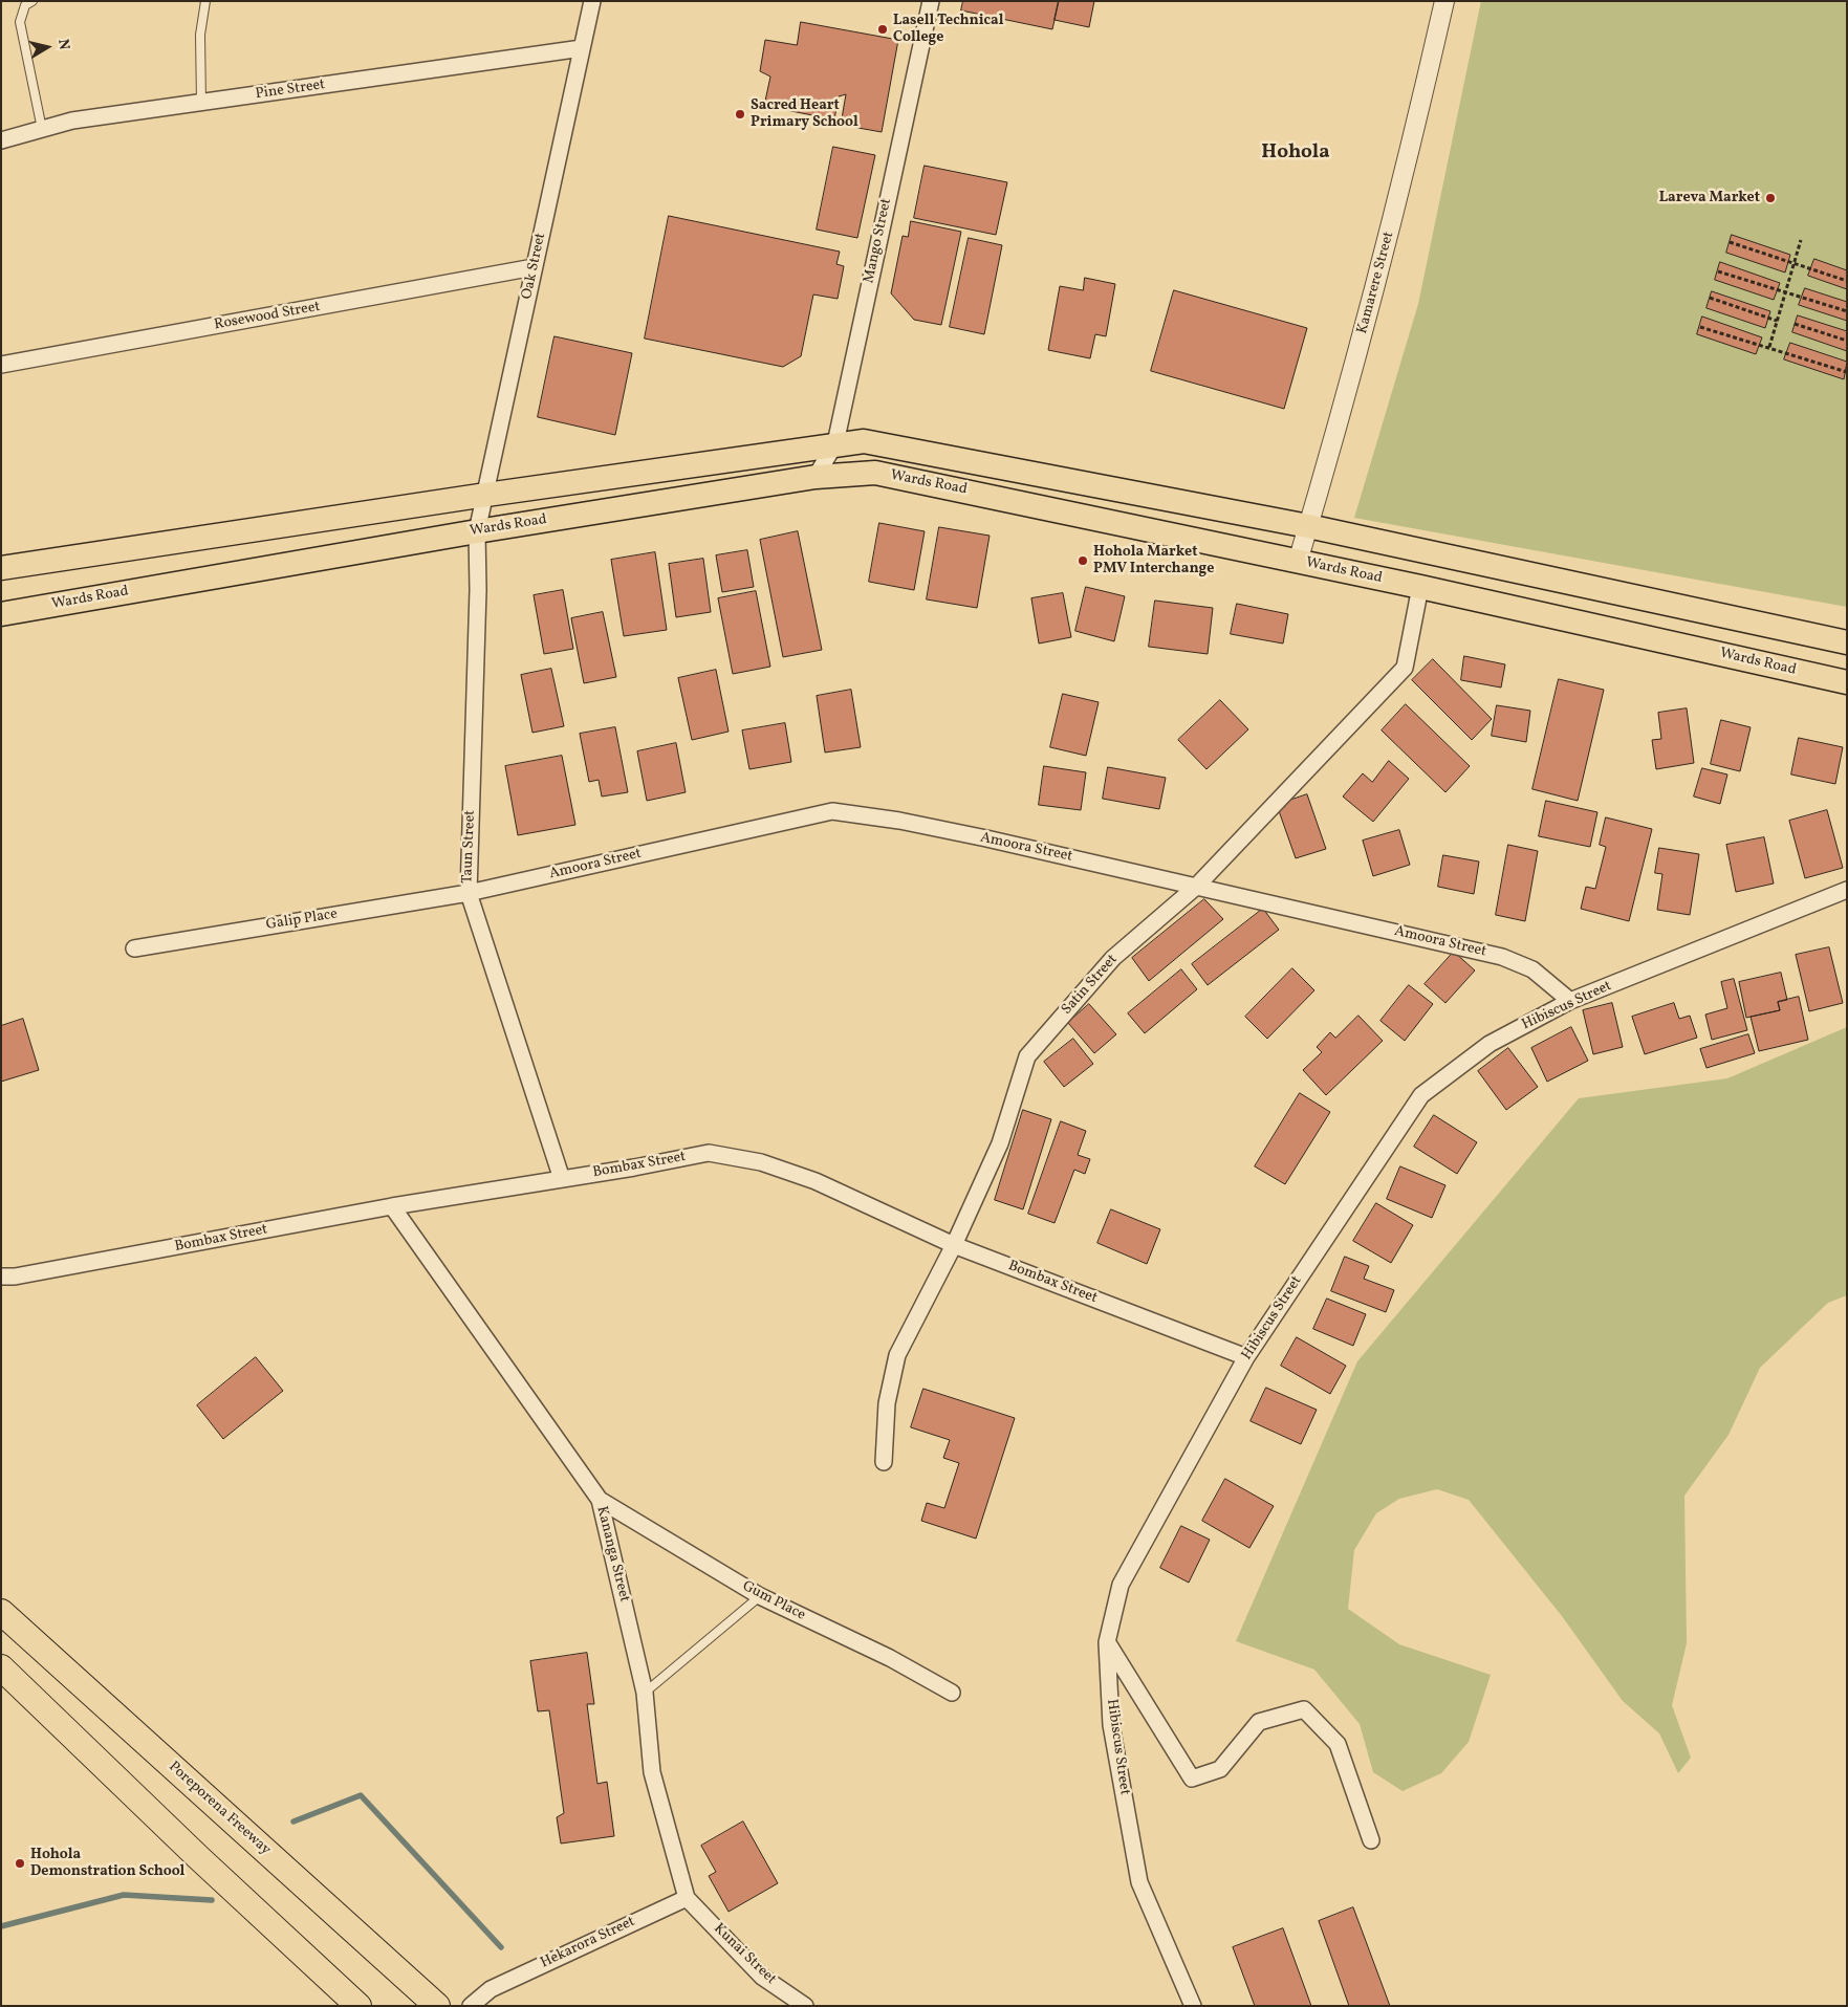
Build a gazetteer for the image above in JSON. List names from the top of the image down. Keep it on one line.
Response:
{"streets":{"highway":["Poreporena Freeway"],"main road":["Wards Road"],"street":["Pine Street","Mango Street","Oak Street","Kamarere Street","Rosewood Street","Taun Street","Amoora Street","Galip Place","Satin Street","Hibiscus Street","Bombax Street","Kananga Street","Gum Place","Hekarora Street","Kunai Street"]},"crossings":[["Pine Street","Oak Street"],["Mango Street","Wards Road"],["Oak Street","Rosewood Street"],["Oak Street","Wards Road"],["Oak Street","Taun Street"],["Kamarere Street","Wards Road"],["Wards Road","Taun Street"],["Wards Road","Satin Street"],["Taun Street","Amoora Street"],["Taun Street","Galip Place"],["Taun Street","Bombax Street"],["Amoora Street","Galip Place"],["Amoora Street","Satin Street"],["Amoora Street","Hibiscus Street"],["Satin Street","Bombax Street"],["Hibiscus Street","Bombax Street"],["Bombax Street","Kananga Street"],["Kananga Street","Gum Place"],["Kananga Street","Hekarora Street"],["Kananga Street","Kunai Street"],["Hekarora Street","Kunai Street"]],"districts":["Hohola"],"places":["Lasell Technical College","Sacred Heart Primary School","Lareva Market","Hohola Market PMV Interchange","Hohola Demonstration School"],"north":"right"}
